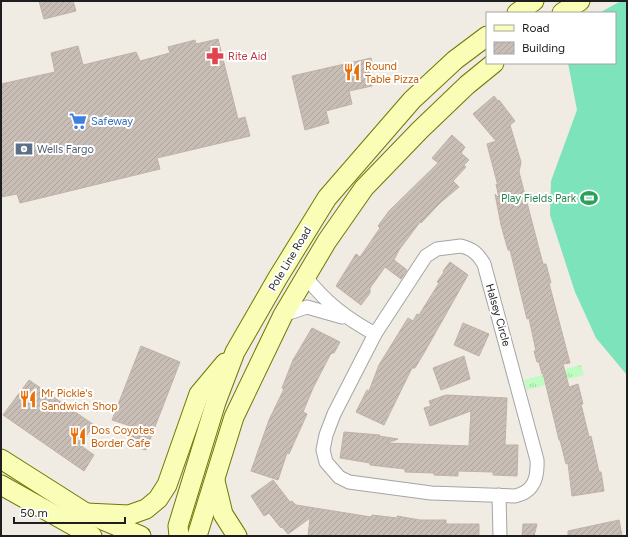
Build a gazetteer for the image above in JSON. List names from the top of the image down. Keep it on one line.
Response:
{"streets":{"main road":["Pole Line Road"],"street":["Halsey Circle"]},"places":{"pharmacy":["Rite Aid"],"restaurant":["Round Table Pizza","Mr Pickle's Sandwich Shop","Dos Coyotes Border Cafe"],"supermarket":["Safeway"],"bank":["Wells Fargo"],"sports":["Play Fields Park"]},"legend":["Road","Building"],"scale_bar":"50 m"}
